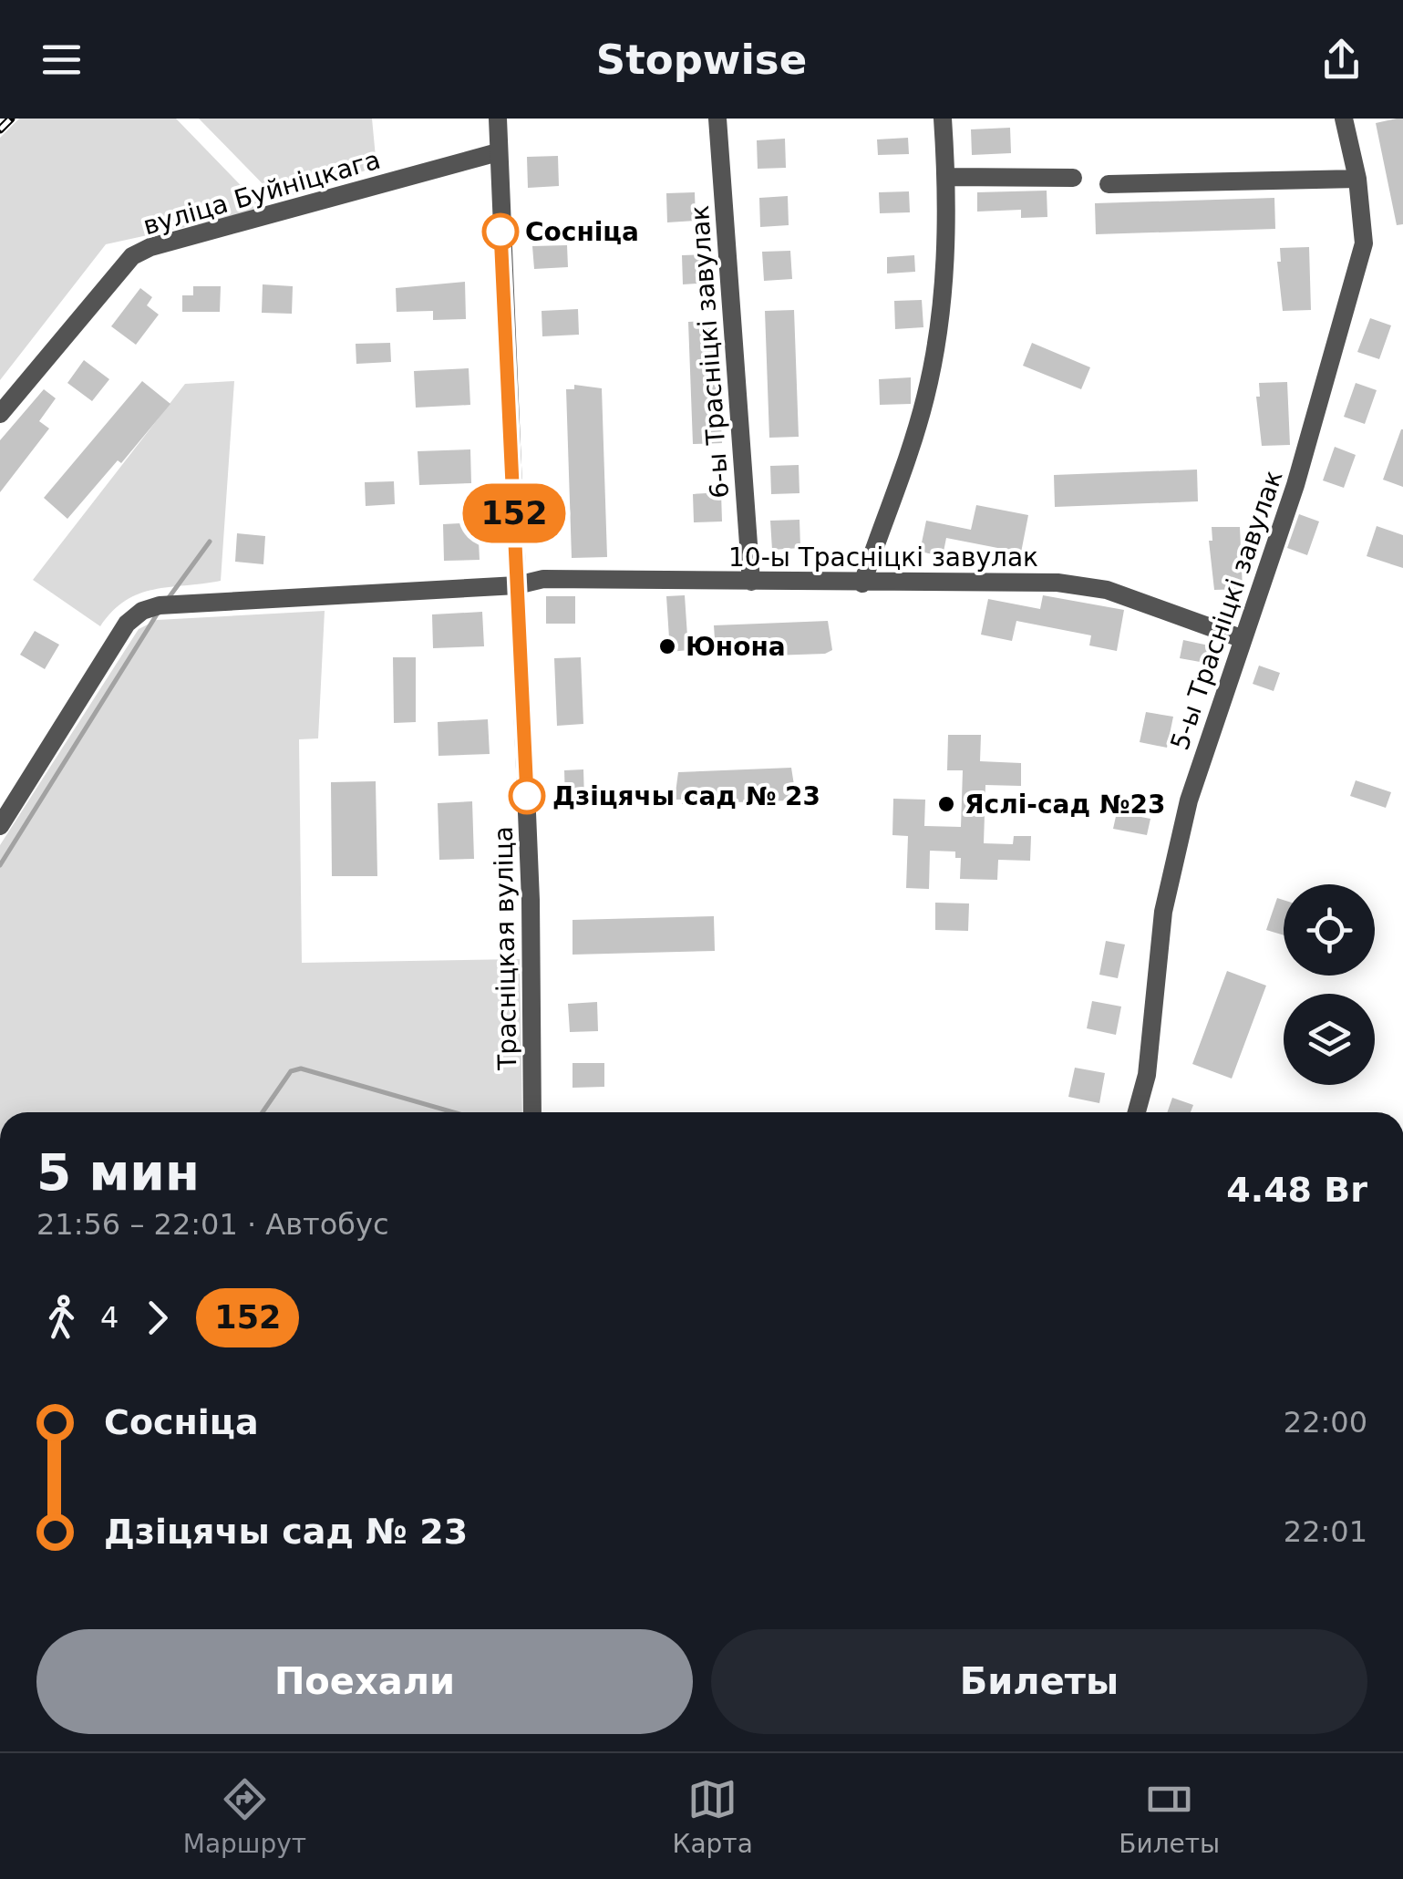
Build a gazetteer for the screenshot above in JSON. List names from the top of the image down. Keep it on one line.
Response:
{"streets":{"street":["вуліца Буйніцкага","6-ы Трасніцкі завулак","10-ы Трасніцкі завулак","5-ы Трасніцкі завулак","Трасніцкая вуліца"]},"crossings":[["вуліца Буйніцкага","Трасніцкая вуліца"],["6-ы Трасніцкі завулак","10-ы Трасніцкі завулак"],["10-ы Трасніцкі завулак","5-ы Трасніцкі завулак"],["10-ы Трасніцкі завулак","Трасніцкая вуліца"]],"places":["Сосніца","Юнона","Дзіцячы сад № 23","Яслі-сад №23"],"lines":["bus line 152"],"page":{"header":"Stopwise","on_map":"152","heading":["5 мин","21:56 – 22:01 · Автобус","4.48 Br"],"legs":["4","152"],"list":[{"name":"Сосніца","value":"22:00"},{"name":"Дзіцячы сад № 23","value":"22:01"}],"buttons":["Поехали","Билеты"],"tabs":["Маршрут","Карта","Билеты"]}}
